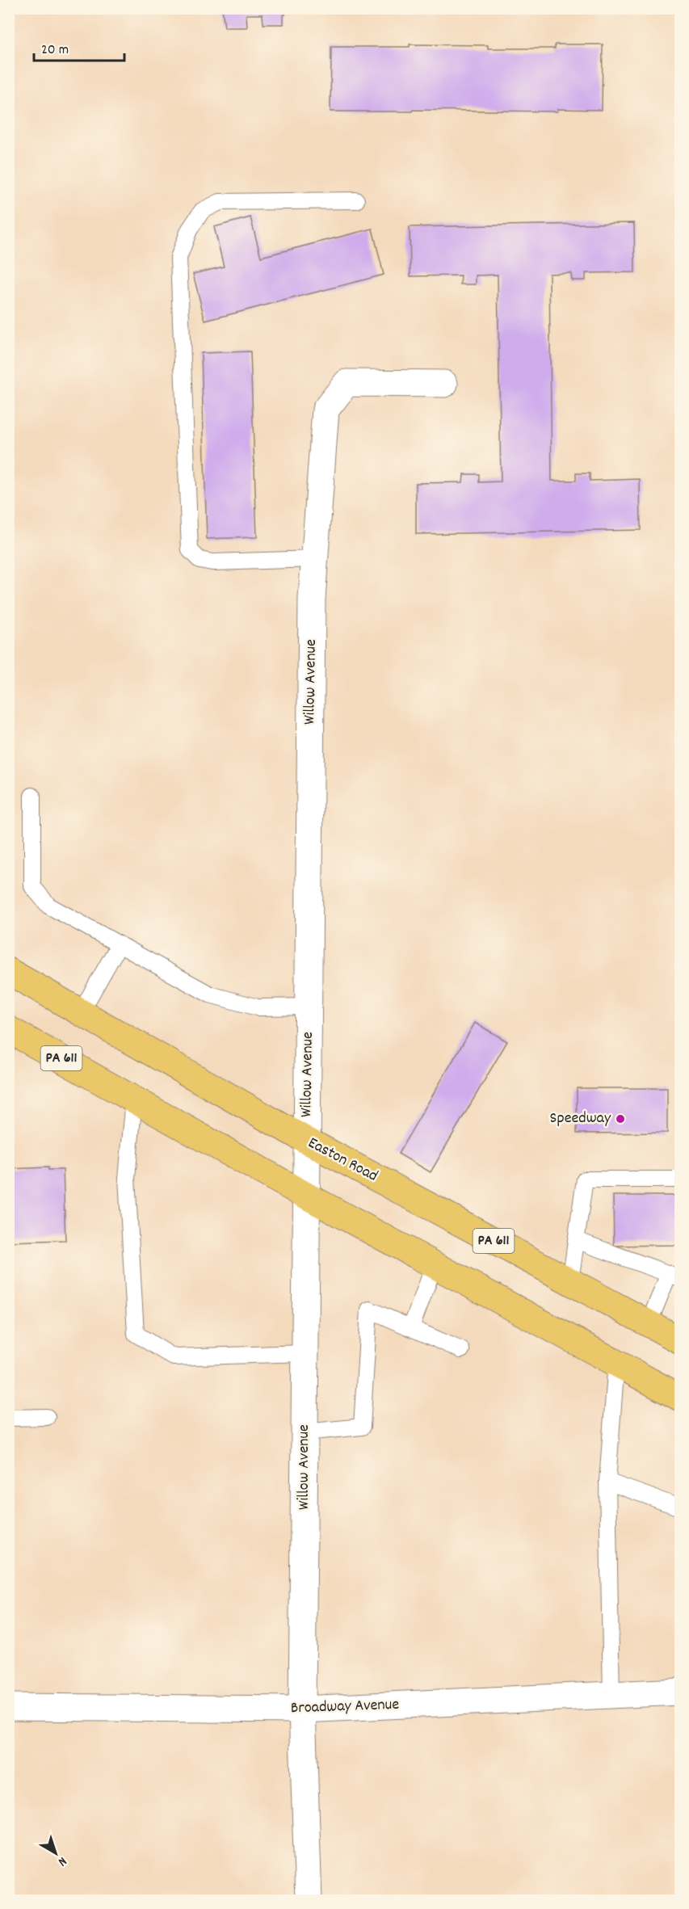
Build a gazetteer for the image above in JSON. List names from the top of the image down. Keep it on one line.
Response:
{"streets":{"highway":["PA 611","Easton Road"],"street":["Willow Avenue","Broadway Avenue"]},"crossings":[["Willow Avenue","PA 611"],["Willow Avenue","Easton Road"],["Willow Avenue","Broadway Avenue"]],"places":["Speedway"],"scale_bar":"20 m","north":"bottom right"}
